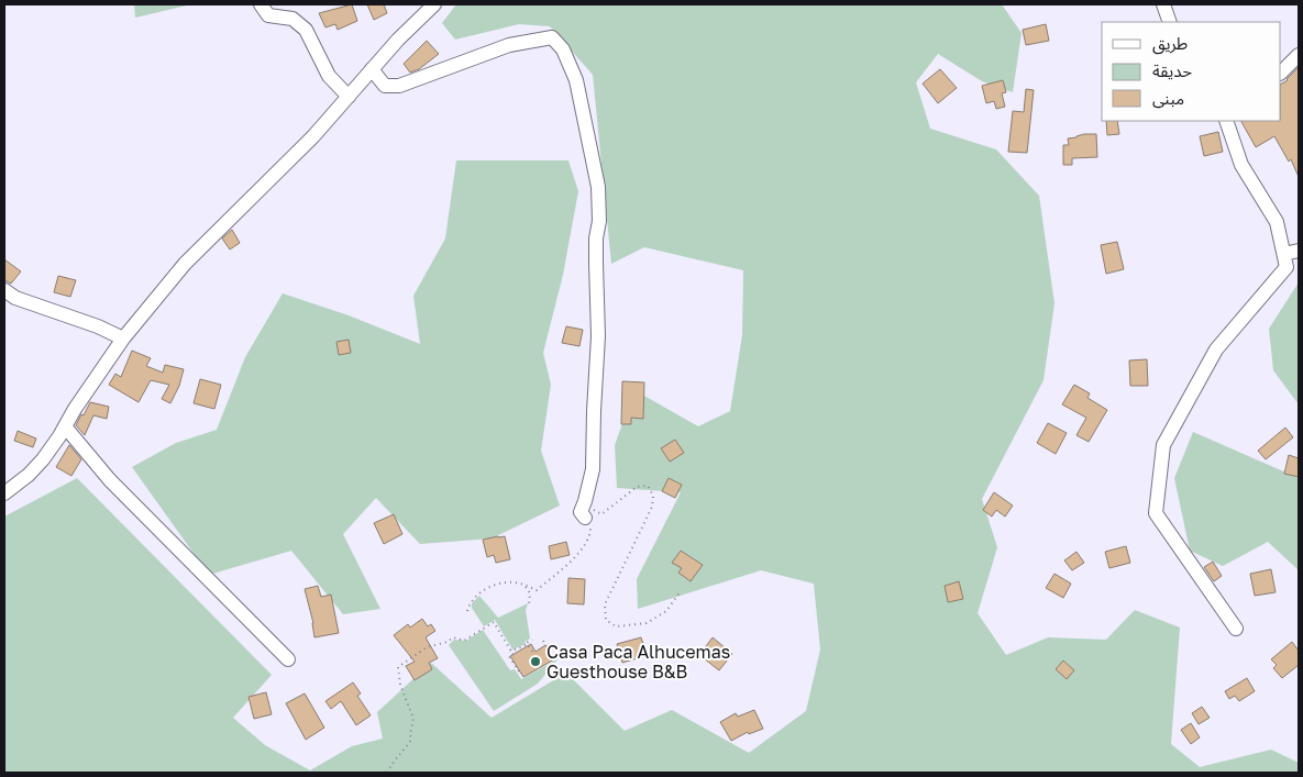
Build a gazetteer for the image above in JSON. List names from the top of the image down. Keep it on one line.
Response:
{"places":["Casa Paca Alhucemas Guesthouse B&B"],"legend":["طريق","حديقة","مبنى"]}
